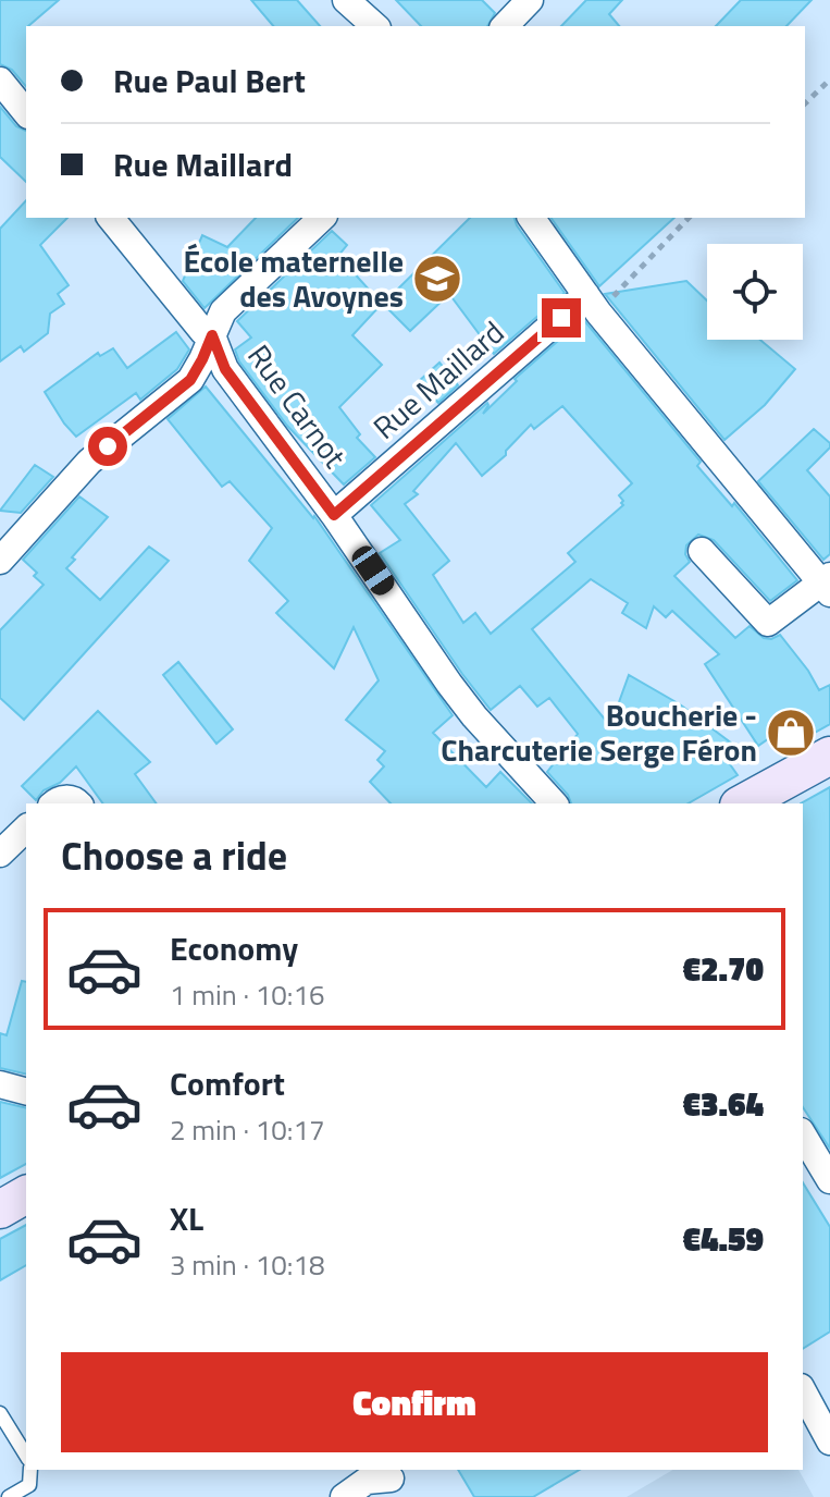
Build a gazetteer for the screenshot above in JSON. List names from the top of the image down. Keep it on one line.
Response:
{"streets":{"street":["Rue Maillard","Rue Carnot"]},"crossings":[["Rue Maillard","Rue Carnot"]],"places":{"school or university":["École maternelle des Avoynes"],"shop":["Boucherie - Charcuterie Serge Féron"]},"page":{"banner":["Rue Paul Bert","Rue Maillard"],"heading":"Choose a ride","list":[{"name":"Economy","note":"1 min · 10:16","value":"€2.70"},{"name":"Comfort","note":"2 min · 10:17","value":"€3.64"},{"name":"XL","note":"3 min · 10:18","value":"€4.59"}],"buttons":"Confirm"}}
